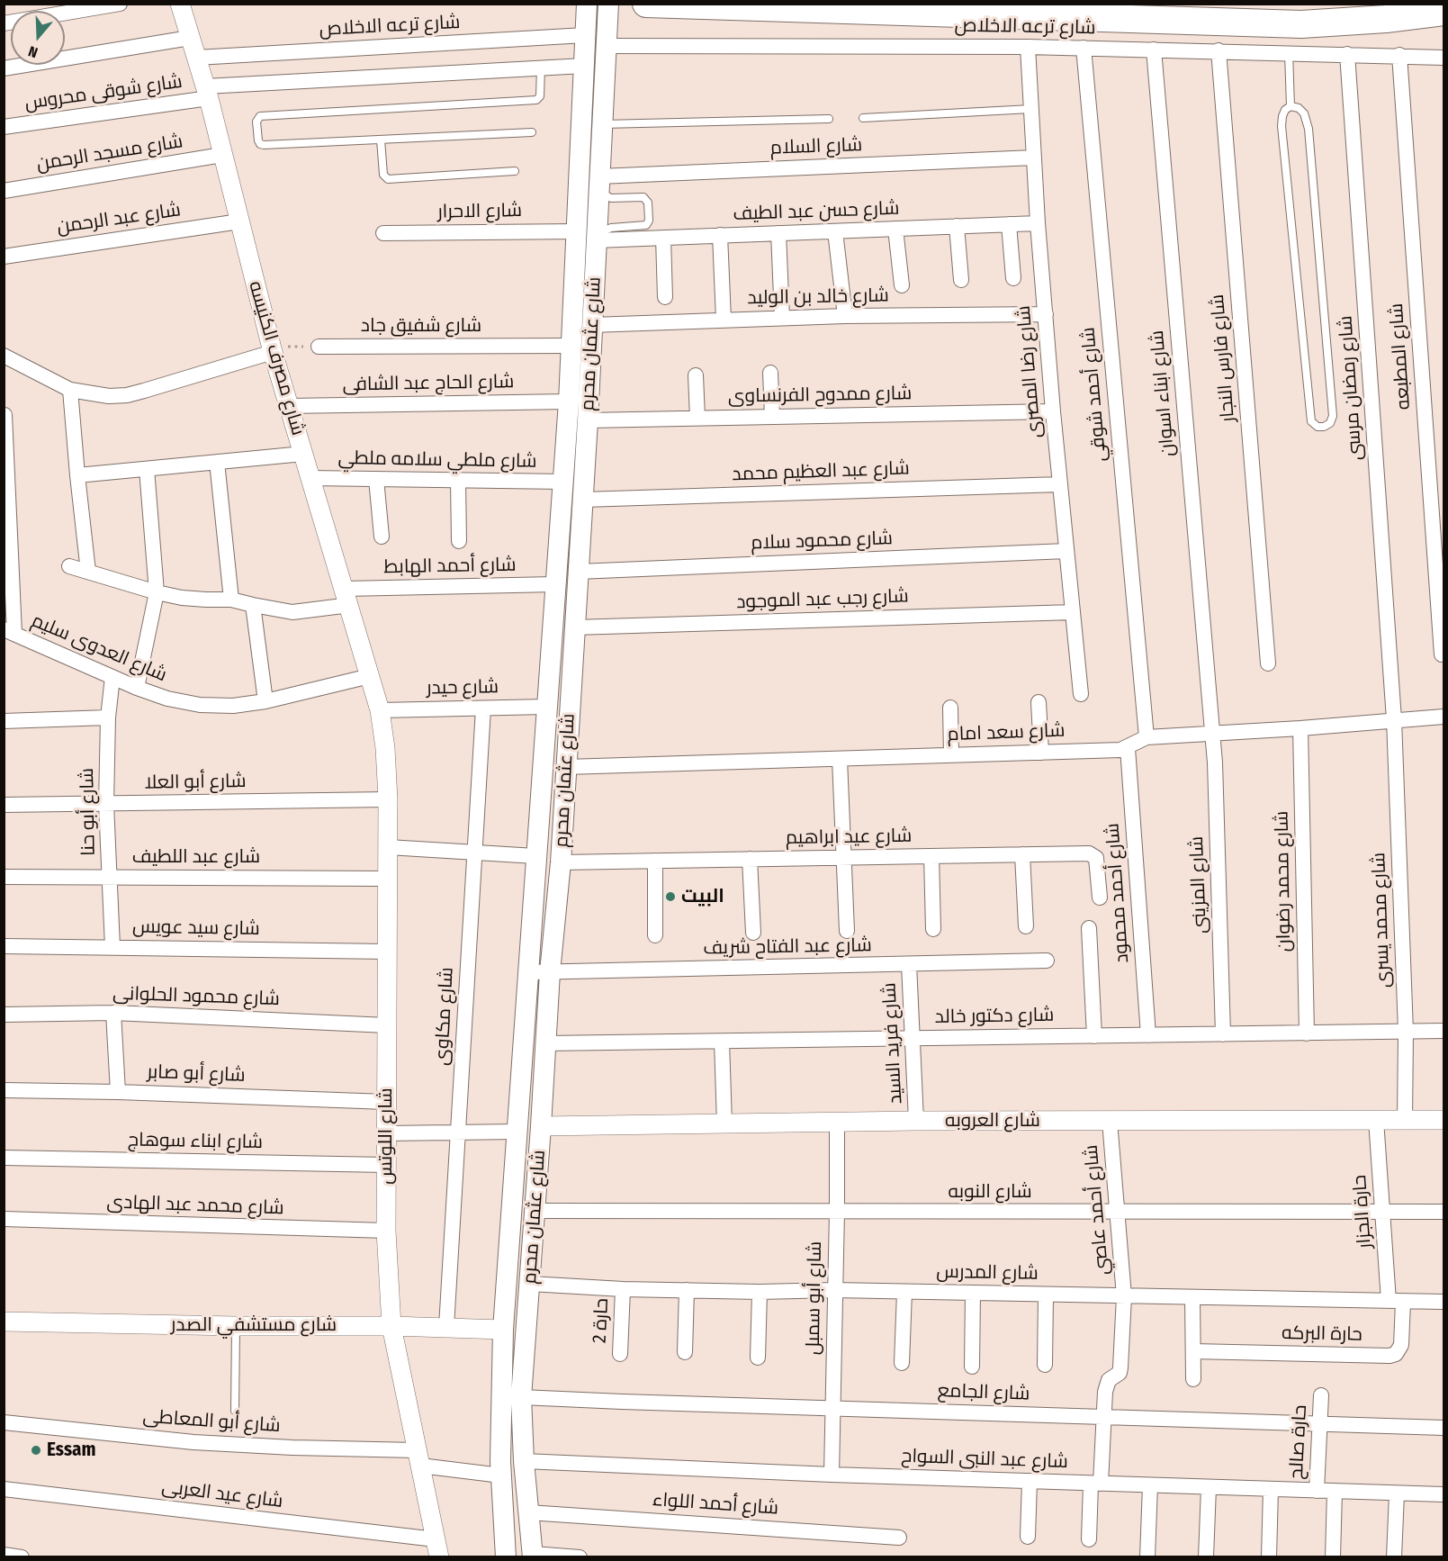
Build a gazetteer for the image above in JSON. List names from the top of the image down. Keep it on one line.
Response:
{"streets":{"main road":["شارع عثمان محرم"],"street":["شارع ترعه الاخلاص","شارع شوقى محروس","شارع السلام","شارع مسجد الرحمن","شارع الاحرار","شارع حسن عبد الطيف","شارع عبد الرحمن","شارع خالد بن الوليد","شارع شفيق جاد","شارع المطبعه","شارع مصرف الكنيسه","شارع فارس النجار","شارع رضا المصرى","شارع الحاج عبد الشافى","شارع رمضان مرسى","شارع ابناء اسوان","شارع أحمد شوقي","شارع ممدوح الفرنساوى","شارع ملطي سلامه ملطي","شارع عبد العظيم محمد","شارع محمود سلام","شارع أحمد الهابط","شارع رجب عبد الموجود","شارع العدوى سليم","شارع حيدر","شارع سعد امام","شارع أبو العلا","شارع أبو حنا","شارع عيد ابراهيم","شارع عبد اللطيف","شارع محمد رضوان","شارع المزينى","شارع أحمد محمود","شارع محمد يسرى","شارع سيد عويس","شارع عبد الفتاح شريف","شارع محمود الحلوانى","شارع مكاوى","شارع دكتور خالد","شارع فريد السيد","شارع أبو صابر","شارع العروبه","شارع اللوتس","شارع ابناء سوهاج","شارع النوبه","شارع محمد عبد الهادى","شارع أحمد عاصي","حارة الجزار","شارع المدرس","شارع أبو سمبل","حارة 2","شارع مستشفي الصدر","حارة البركه","شارع الجامع","شارع أبو المعاطى","حارة صالح","شارع عبد النبى السواح","شارع عيد العربى","شارع أحمد اللواء"]},"crossings":[["شارع ترعه الاخلاص","شارع عثمان محرم"],["شارع ترعه الاخلاص","شارع المطبعه"],["شارع ترعه الاخلاص","شارع مصرف الكنيسه"],["شارع ترعه الاخلاص","شارع فارس النجار"],["شارع ترعه الاخلاص","شارع رضا المصرى"],["شارع ترعه الاخلاص","شارع رمضان مرسى"],["شارع ترعه الاخلاص","شارع ابناء اسوان"],["شارع ترعه الاخلاص","شارع أحمد شوقي"],["شارع شوقى محروس","شارع مصرف الكنيسه"],["شارع السلام","شارع عثمان محرم"],["شارع السلام","شارع رضا المصرى"],["شارع مسجد الرحمن","شارع مصرف الكنيسه"],["شارع الاحرار","شارع عثمان محرم"],["شارع حسن عبد الطيف","شارع عثمان محرم"],["شارع حسن عبد الطيف","شارع رضا المصرى"],["شارع عبد الرحمن","شارع مصرف الكنيسه"],["شارع خالد بن الوليد","شارع عثمان محرم"],["شارع خالد بن الوليد","شارع رضا المصرى"],["شارع شفيق جاد","شارع عثمان محرم"],["شارع عثمان محرم","شارع الحاج عبد الشافى"],["شارع عثمان محرم","شارع ممدوح الفرنساوى"],["شارع عثمان محرم","شارع ملطي سلامه ملطي"],["شارع عثمان محرم","شارع عبد العظيم محمد"],["شارع عثمان محرم","شارع محمود سلام"],["شارع عثمان محرم","شارع أحمد الهابط"],["شارع عثمان محرم","شارع رجب عبد الموجود"],["شارع عثمان محرم","شارع حيدر"],["شارع عثمان محرم","شارع سعد امام"],["شارع عثمان محرم","شارع عيد ابراهيم"],["شارع عثمان محرم","شارع عبد الفتاح شريف"],["شارع عثمان محرم","شارع دكتور خالد"],["شارع عثمان محرم","شارع العروبه"],["شارع عثمان محرم","شارع النوبه"],["شارع عثمان محرم","شارع المدرس"],["شارع عثمان محرم","شارع مستشفي الصدر"],["شارع عثمان محرم","شارع الجامع"],["شارع عثمان محرم","شارع أبو المعاطى"],["شارع عثمان محرم","شارع عبد النبى السواح"],["شارع عثمان محرم","شارع أحمد اللواء"],["شارع مصرف الكنيسه","شارع الحاج عبد الشافى"],["شارع مصرف الكنيسه","شارع ملطي سلامه ملطي"],["شارع مصرف الكنيسه","شارع أحمد الهابط"],["شارع مصرف الكنيسه","شارع العدوى سليم"],["شارع مصرف الكنيسه","شارع حيدر"],["شارع مصرف الكنيسه","شارع اللوتس"],["شارع رضا المصرى","شارع ممدوح الفرنساوى"],["شارع رضا المصرى","شارع عبد العظيم محمد"],["شارع رضا المصرى","شارع محمود سلام"],["شارع رضا المصرى","شارع رجب عبد الموجود"],["شارع رمضان مرسى","شارع سعد امام"],["شارع رمضان مرسى","شارع محمد يسرى"],["شارع ابناء اسوان","شارع سعد امام"],["شارع ابناء اسوان","شارع المزينى"],["شارع أحمد شوقي","شارع سعد امام"],["شارع العدوى سليم","شارع أبو حنا"],["شارع حيدر","شارع مكاوى"],["شارع حيدر","شارع اللوتس"],["شارع سعد امام","شارع محمد رضوان"],["شارع سعد امام","شارع المزينى"],["شارع سعد امام","شارع أحمد محمود"],["شارع سعد امام","شارع محمد يسرى"],["شارع أبو العلا","شارع أبو حنا"],["شارع أبو العلا","شارع اللوتس"],["شارع أبو حنا","شارع عبد اللطيف"],["شارع أبو حنا","شارع سيد عويس"],["شارع عبد اللطيف","شارع اللوتس"],["شارع محمد رضوان","شارع دكتور خالد"],["شارع المزينى","شارع دكتور خالد"],["شارع أحمد محمود","شارع دكتور خالد"],["شارع محمد يسرى","شارع دكتور خالد"],["شارع محمد يسرى","شارع العروبه"],["شارع سيد عويس","شارع اللوتس"],["شارع عبد الفتاح شريف","شارع فريد السيد"],["شارع محمود الحلوانى","شارع اللوتس"],["شارع مكاوى","شارع مستشفي الصدر"],["شارع دكتور خالد","شارع فريد السيد"],["شارع فريد السيد","شارع العروبه"],["شارع أبو صابر","شارع اللوتس"],["شارع العروبه","شارع أحمد عاصي"],["شارع العروبه","حارة الجزار"],["شارع العروبه","شارع أبو سمبل"],["شارع اللوتس","شارع ابناء سوهاج"],["شارع اللوتس","شارع محمد عبد الهادى"],["شارع اللوتس","شارع مستشفي الصدر"],["شارع اللوتس","شارع أبو المعاطى"],["شارع اللوتس","شارع عيد العربى"],["شارع النوبه","شارع أحمد عاصي"],["شارع النوبه","حارة الجزار"],["شارع النوبه","شارع أبو سمبل"],["شارع أحمد عاصي","شارع المدرس"],["شارع أحمد عاصي","شارع الجامع"],["شارع أحمد عاصي","شارع عبد النبى السواح"],["حارة الجزار","شارع المدرس"],["حارة الجزار","حارة البركه"],["شارع المدرس","شارع أبو سمبل"],["شارع المدرس","حارة 2"],["شارع المدرس","حارة البركه"],["شارع أبو سمبل","شارع الجامع"],["شارع أبو سمبل","شارع عبد النبى السواح"],["شارع الجامع","حارة صالح"],["حارة صالح","شارع عبد النبى السواح"]],"places":["البيت","Essam"],"north":"bottom"}
